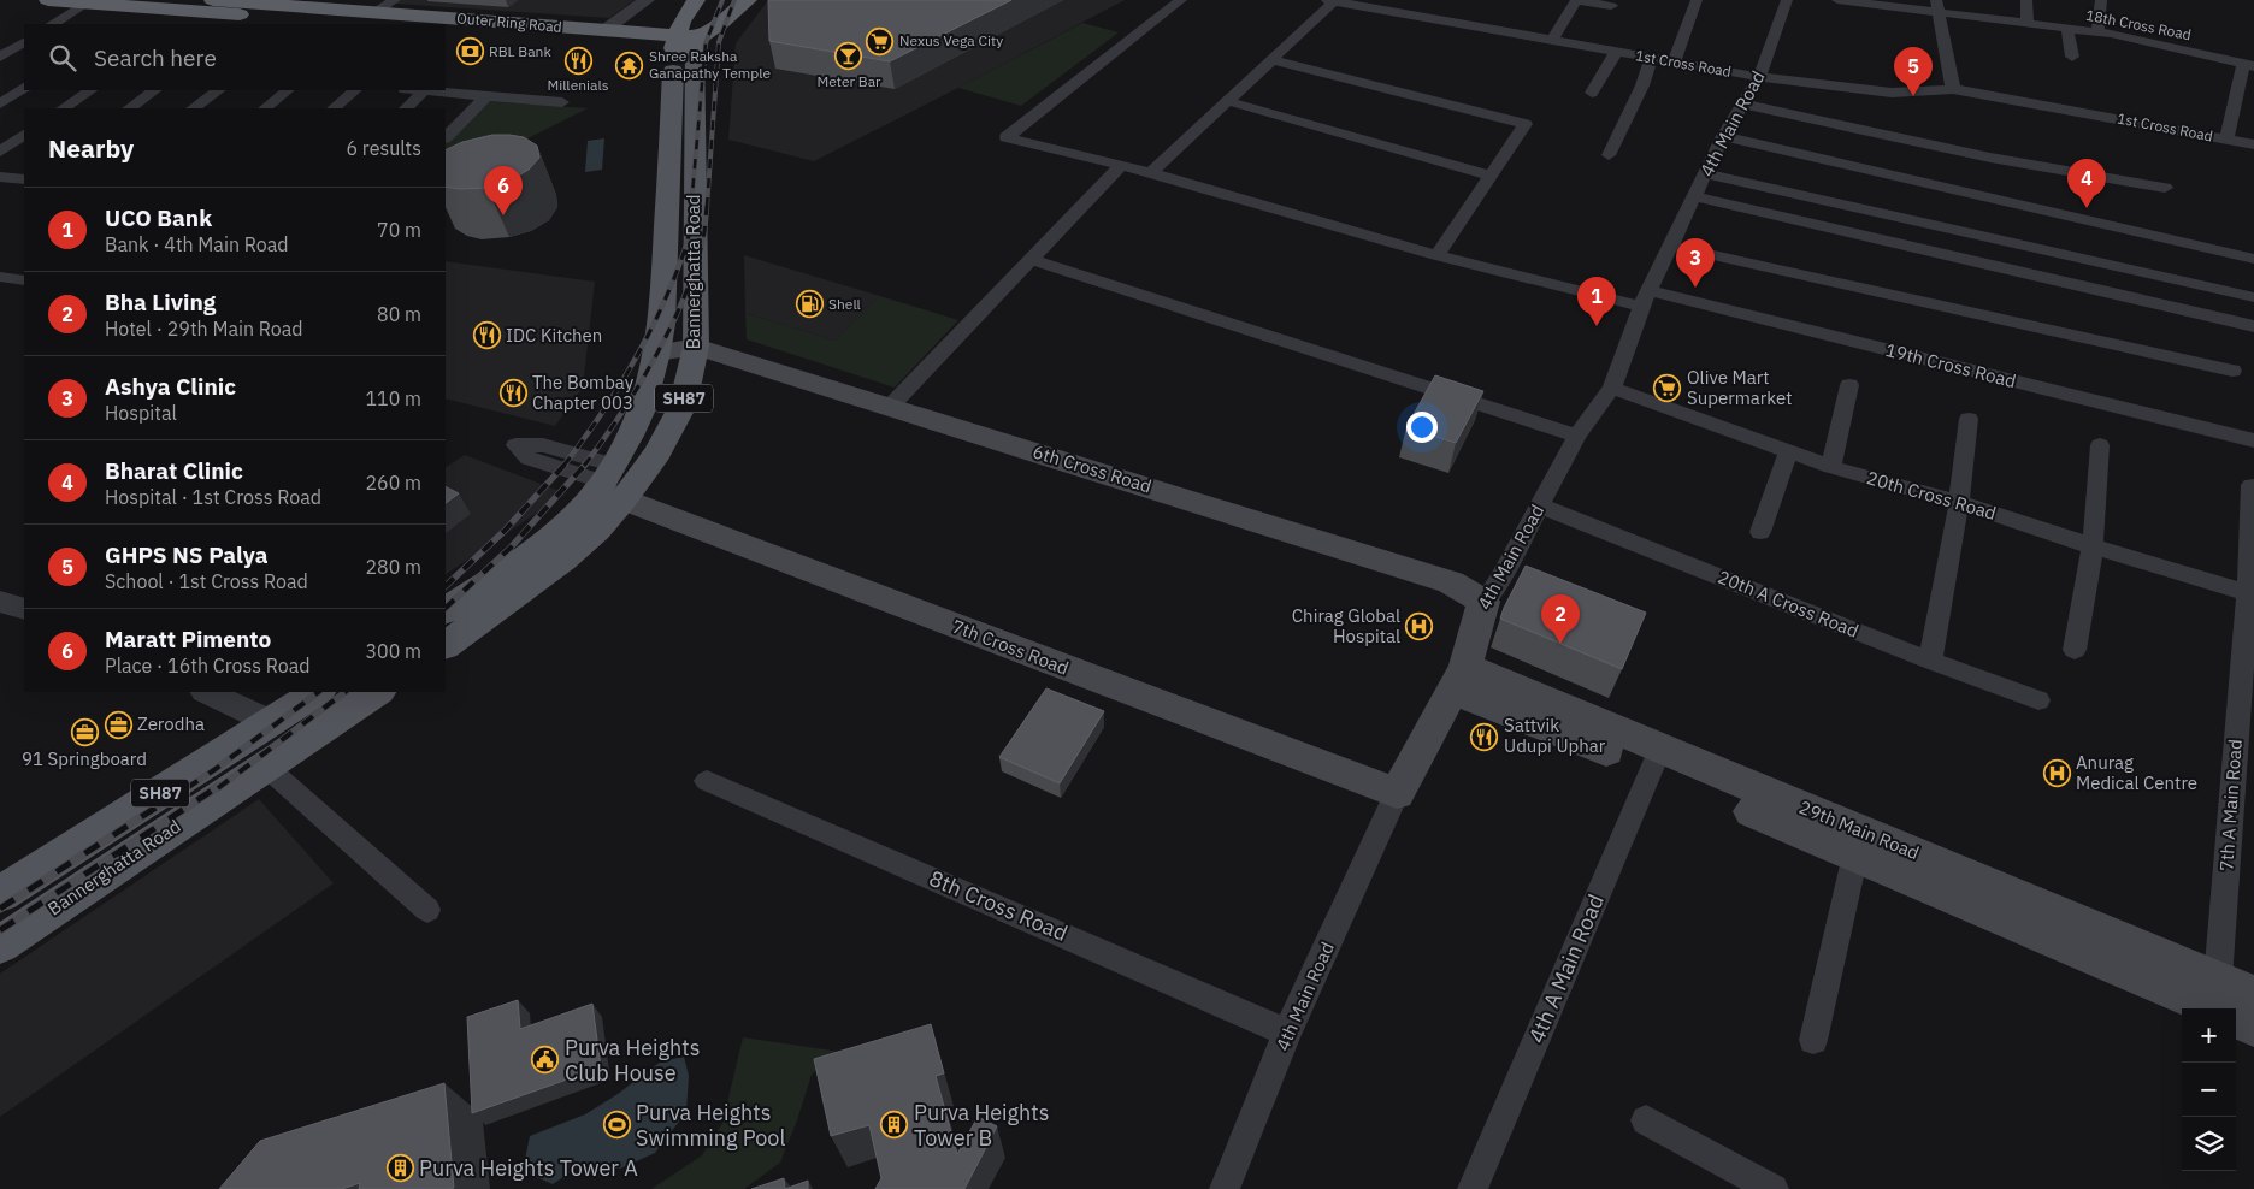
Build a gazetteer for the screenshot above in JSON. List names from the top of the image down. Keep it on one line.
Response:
{"streets":{"highway":["Outer Ring Road","Bannerghatta Road"],"main road":["4th Main Road","SH87","6th Cross Road","7th Cross Road","29th Main Road"],"street":["18th Cross Road","1st Cross Road","19th Cross Road","20th Cross Road","20th A Cross Road","7th A Main Road","8th Cross Road","4th A Main Road"]},"crossings":[["Outer Ring Road","Bannerghatta Road"],["1st Cross Road","4th Main Road"],["4th Main Road","19th Cross Road"],["4th Main Road","6th Cross Road"],["4th Main Road","20th Cross Road"],["4th Main Road","20th A Cross Road"],["4th Main Road","7th Cross Road"],["4th Main Road","29th Main Road"],["4th Main Road","8th Cross Road"],["Bannerghatta Road","6th Cross Road"],["Bannerghatta Road","7th Cross Road"],["20th Cross Road","7th A Main Road"],["7th A Main Road","29th Main Road"],["29th Main Road","4th A Main Road"]],"places":{"supermarket":["Nexus Vega City","Olive Mart Supermarket"],"bank":["RBL Bank"],"bar":["Meter Bar"],"restaurant":["Millenials","IDC Kitchen","The Bombay Chapter 003","Sattvik Udupi Uphar"],"temple":["Shree Raksha Ganapathy Temple"],"fuel station":["Shell"],"hospital":["Chirag Global Hospital","Anurag Medical Centre"],"office":["Zerodha","91 Springboard"],"public building":["Purva Heights Club House"],"sports":["Purva Heights Swimming Pool"],"building":["Purva Heights Tower B","Purva Heights Tower A"]},"page":{"search":"Search here","pins":["5","4","6","3","1","2"],"heading":["Nearby","6 results"],"list":[{"mark":"1","name":"UCO Bank","note":"Bank · 4th Main Road","value":"70 m"},{"mark":"2","name":"Bha Living","note":"Hotel · 29th Main Road","value":"80 m"},{"mark":"3","name":"Ashya Clinic","note":"Hospital","value":"110 m"},{"mark":"4","name":"Bharat Clinic","note":"Hospital · 1st Cross Road","value":"260 m"},{"mark":"5","name":"GHPS NS Palya","note":"School · 1st Cross Road","value":"280 m"},{"mark":"6","name":"Maratt Pimento","note":"Place · 16th Cross Road","value":"300 m"}],"map_buttons":["+","−"]}}
